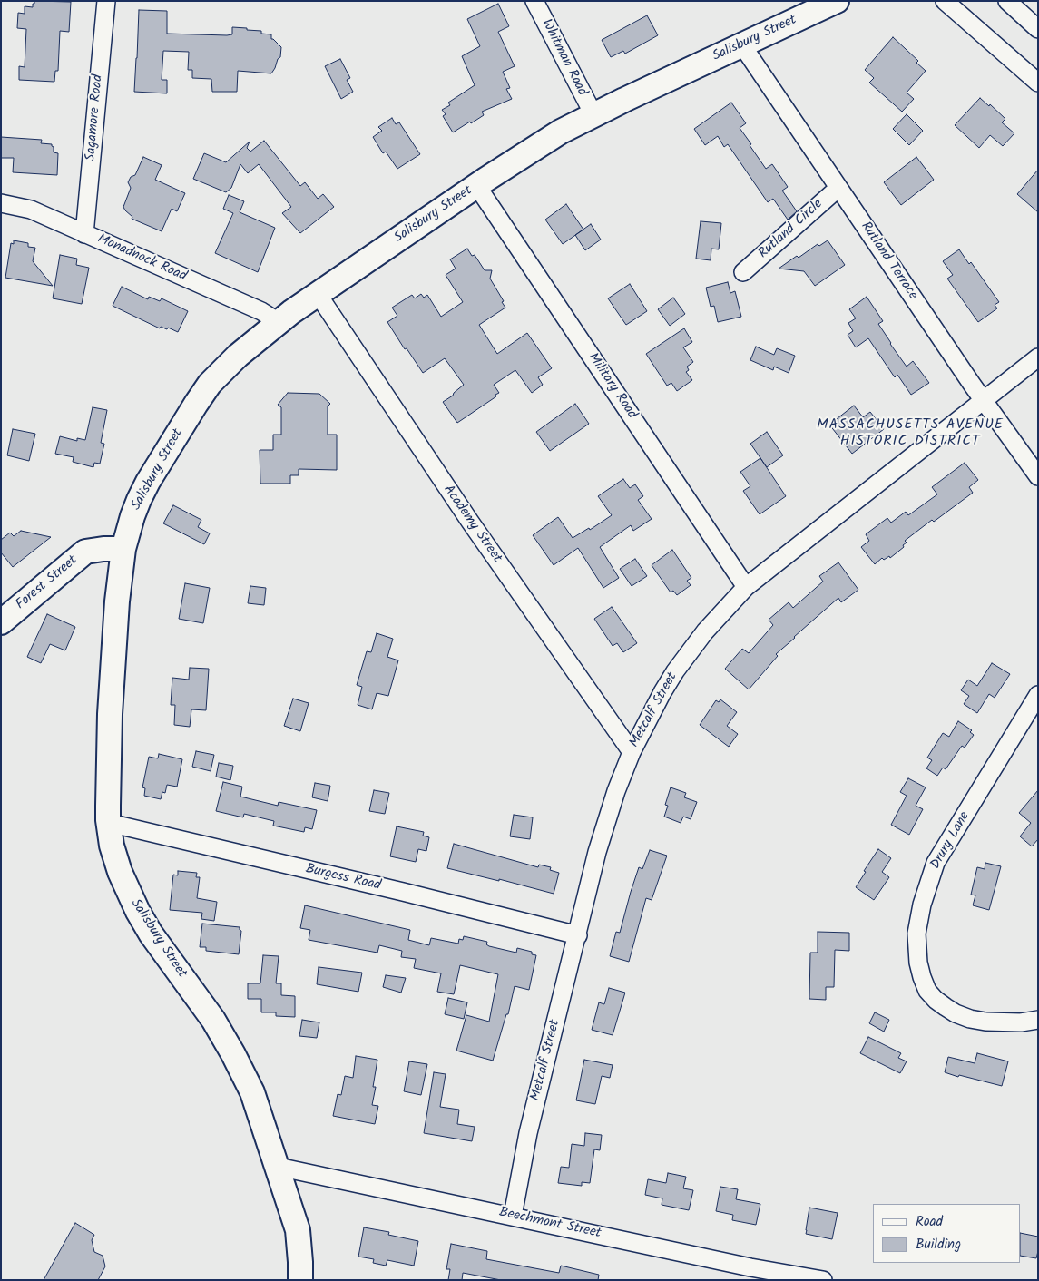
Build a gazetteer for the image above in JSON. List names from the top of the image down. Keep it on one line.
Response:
{"streets":{"main road":["Salisbury Street","Forest Street"],"street":["Whitman Road","Sagamore Road","Rutland Circle","Monadnock Road","Rutland Terrace","Military Road","Academy Street","Metcalf Street","Drury Lane","Burgess Road","Beechmont Street"]},"crossings":[["Salisbury Street","Whitman Road"],["Salisbury Street","Monadnock Road"],["Salisbury Street","Rutland Terrace"],["Salisbury Street","Military Road"],["Salisbury Street","Academy Street"],["Salisbury Street","Forest Street"],["Salisbury Street","Burgess Road"],["Salisbury Street","Beechmont Street"],["Sagamore Road","Monadnock Road"],["Rutland Circle","Rutland Terrace"],["Rutland Terrace","Metcalf Street"],["Military Road","Metcalf Street"],["Academy Street","Metcalf Street"],["Metcalf Street","Burgess Road"],["Metcalf Street","Beechmont Street"]],"districts":["MASSACHUSETTS AVENUE HISTORIC DISTRICT"],"legend":["Road","Building"]}
